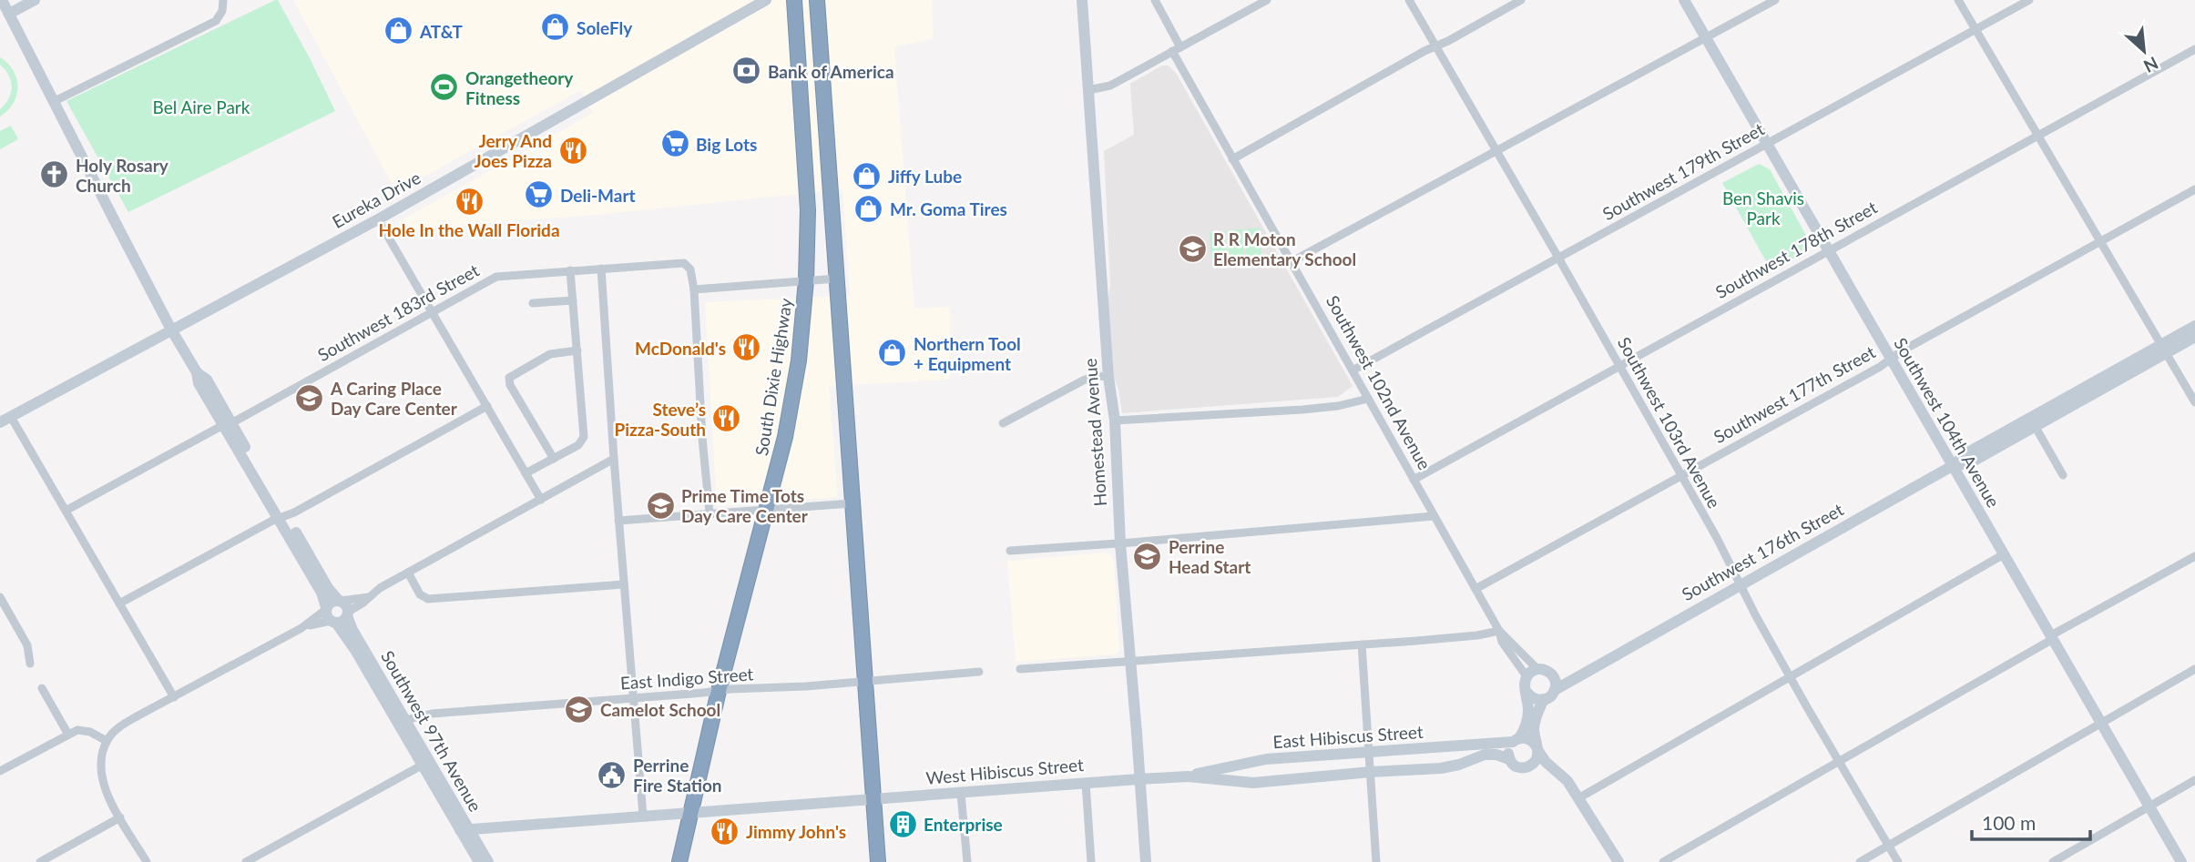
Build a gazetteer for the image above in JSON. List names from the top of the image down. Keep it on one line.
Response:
{"streets":{"highway":["South Dixie Highway"],"street":["Southwest 179th Street","Eureka Drive","Southwest 178th Street","Southwest 183rd Street","Southwest 102nd Avenue","Southwest 177th Street","Southwest 103rd Avenue","Southwest 104th Avenue","Homestead Avenue","Southwest 176th Street","East Indigo Street","Southwest 97th Avenue","East Hibiscus Street","West Hibiscus Street"]},"crossings":[["Southwest 179th Street","Southwest 102nd Avenue"],["Southwest 179th Street","Southwest 103rd Avenue"],["Southwest 179th Street","Southwest 104th Avenue"],["Eureka Drive","Southwest 97th Avenue"],["Southwest 178th Street","Southwest 102nd Avenue"],["Southwest 178th Street","Southwest 103rd Avenue"],["Southwest 178th Street","Southwest 104th Avenue"],["Southwest 183rd Street","Southwest 97th Avenue"],["South Dixie Highway","East Indigo Street"],["Southwest 102nd Avenue","Southwest 177th Street"],["Southwest 102nd Avenue","Southwest 176th Street"],["Southwest 177th Street","Southwest 103rd Avenue"],["Southwest 177th Street","Southwest 104th Avenue"],["Southwest 103rd Avenue","Southwest 176th Street"],["Southwest 104th Avenue","Southwest 176th Street"],["Homestead Avenue","East Hibiscus Street"],["Homestead Avenue","West Hibiscus Street"],["East Indigo Street","Southwest 97th Avenue"],["East Hibiscus Street","West Hibiscus Street"]],"parks":["Bel Aire Park","Ben Shavis Park"],"places":{"shop":["SoleFly","AT&T","Jiffy Lube","Mr. Goma Tires","Northern Tool + Equipment"],"bank":["Bank of America"],"sports":["Orangetheory Fitness"],"supermarket":["Big Lots","Deli-Mart"],"restaurant":["Jerry And Joes Pizza","Hole In the Wall Florida","McDonald's","Steve’s Pizza-South","Jimmy John's"],"church":["Holy Rosary Church"],"school or university":["R R Moton Elementary School","A Caring Place Day Care Center","Prime Time Tots Day Care Center","Perrine Head Start","Camelot School"],"public building":["Perrine Fire Station"],"building":["Enterprise"]},"scale_bar":"100 m","north":"bottom right"}
